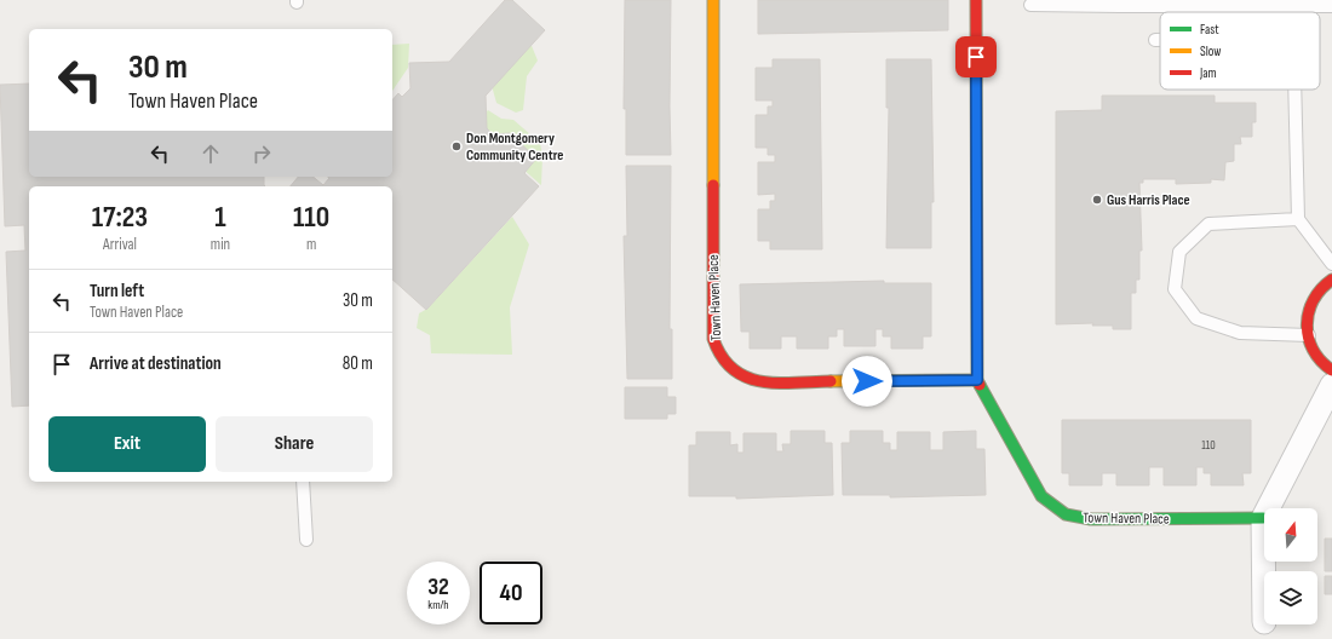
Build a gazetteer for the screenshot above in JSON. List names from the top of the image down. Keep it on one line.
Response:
{"streets":{"street":["Town Haven Place"]},"places":["Don Montgomery Community Centre","Gus Harris Place"],"house_numbers":["110"],"legend":["Fast","Slow","Jam"],"north":"top","page":{"turn":["30 m","Town Haven Place"],"eta":["17:23","Arrival","1","min","110","m"],"list":[{"name":"Turn left","note":"Town Haven Place","value":"30 m"},{"name":"Arrive at destination","value":"80 m"}],"buttons":["Exit","Share"],"speed":"32 km/h","limit":"40"}}
